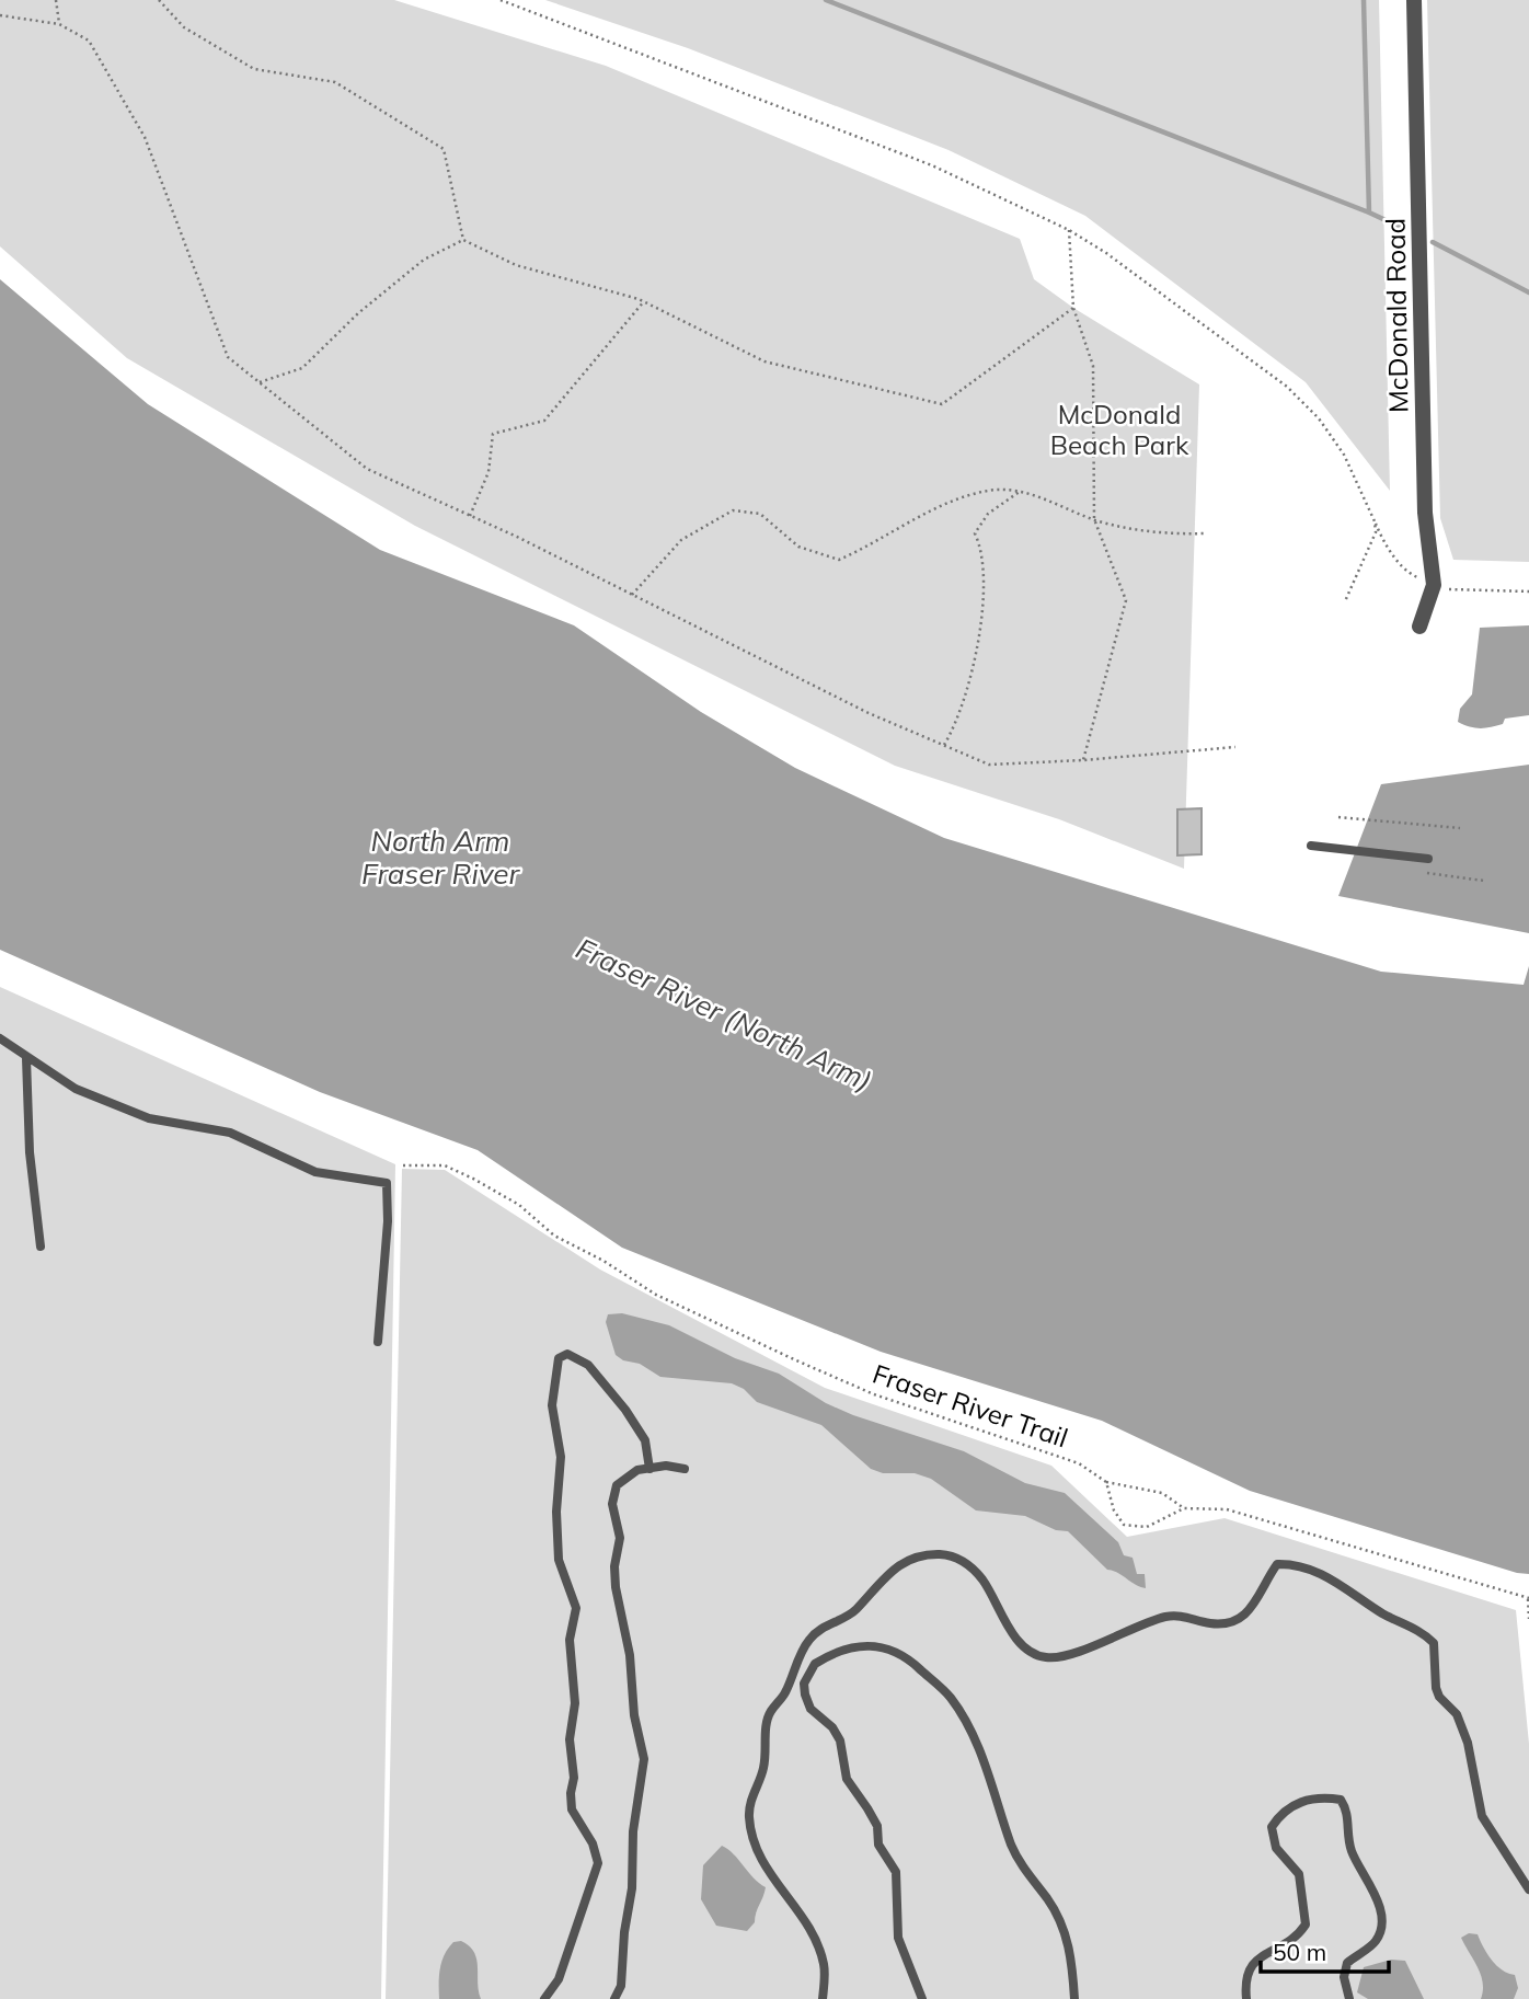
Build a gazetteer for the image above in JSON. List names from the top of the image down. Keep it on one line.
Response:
{"streets":{"street":["McDonald Road"],"path":["Fraser River Trail"]},"water":["North Arm Fraser River","Fraser River (North Arm)"],"parks":["McDonald Beach Park"],"scale_bar":"50 m"}
